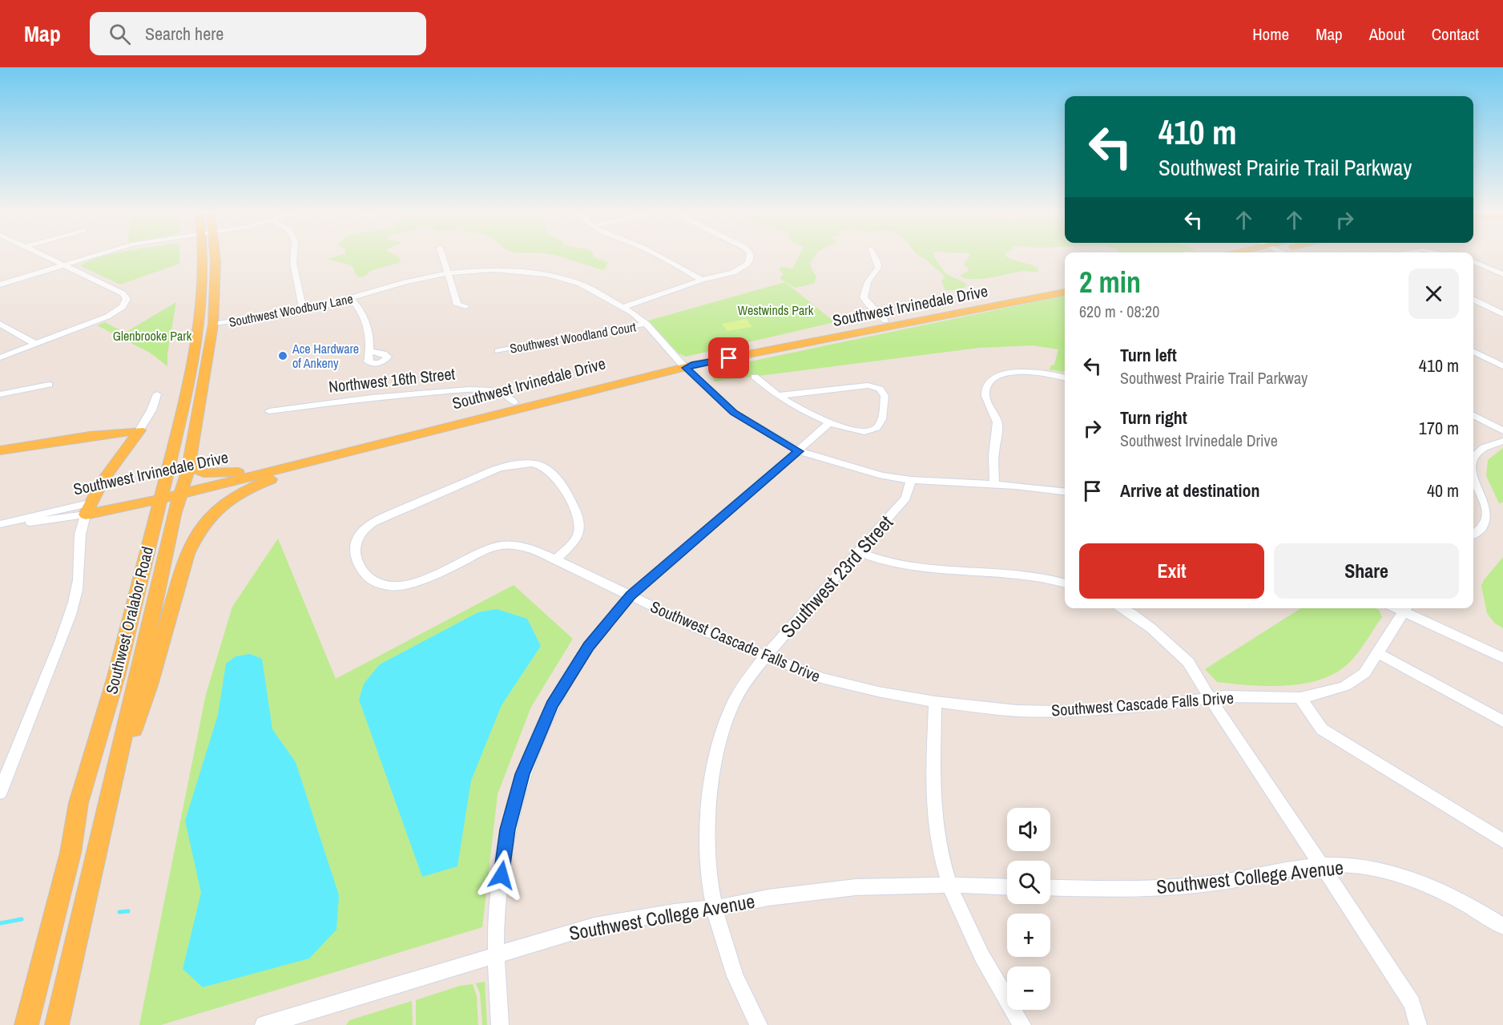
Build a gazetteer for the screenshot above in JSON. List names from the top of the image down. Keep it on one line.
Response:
{"streets":{"main road":["Southwest Irvinedale Drive","Southwest Oralabor Road"],"street":["Southwest Woodbury Lane","Southwest Woodland Court","Northwest 16th Street","Southwest 23rd Street","Southwest Cascade Falls Drive","Southwest College Avenue"]},"crossings":[["Southwest Irvinedale Drive","Southwest Woodbury Lane"],["Southwest Irvinedale Drive","Northwest 16th Street"],["Southwest Irvinedale Drive","Southwest Oralabor Road"],["Southwest Woodbury Lane","Southwest Woodland Court"],["Southwest Woodbury Lane","Southwest 23rd Street"],["Southwest Woodbury Lane","Southwest Oralabor Road"],["Southwest 23rd Street","Southwest Cascade Falls Drive"],["Southwest 23rd Street","Southwest College Avenue"]],"parks":["Westwinds Park","Glenbrooke Park"],"places":["Ace Hardware of Ankeny"],"page":{"header":"Map","search":"Search here","nav":["Home","Map","About","Contact"],"turn":["410 m","Southwest Prairie Trail Parkway"],"heading":["2 min","620 m · 08:20"],"list":[{"name":"Turn left","note":"Southwest Prairie Trail Parkway","value":"410 m"},{"name":"Turn right","note":"Southwest Irvinedale Drive","value":"170 m"},{"name":"Arrive at destination","value":"40 m"}],"buttons":["Exit","Share"],"map_buttons":["+","−"]}}
